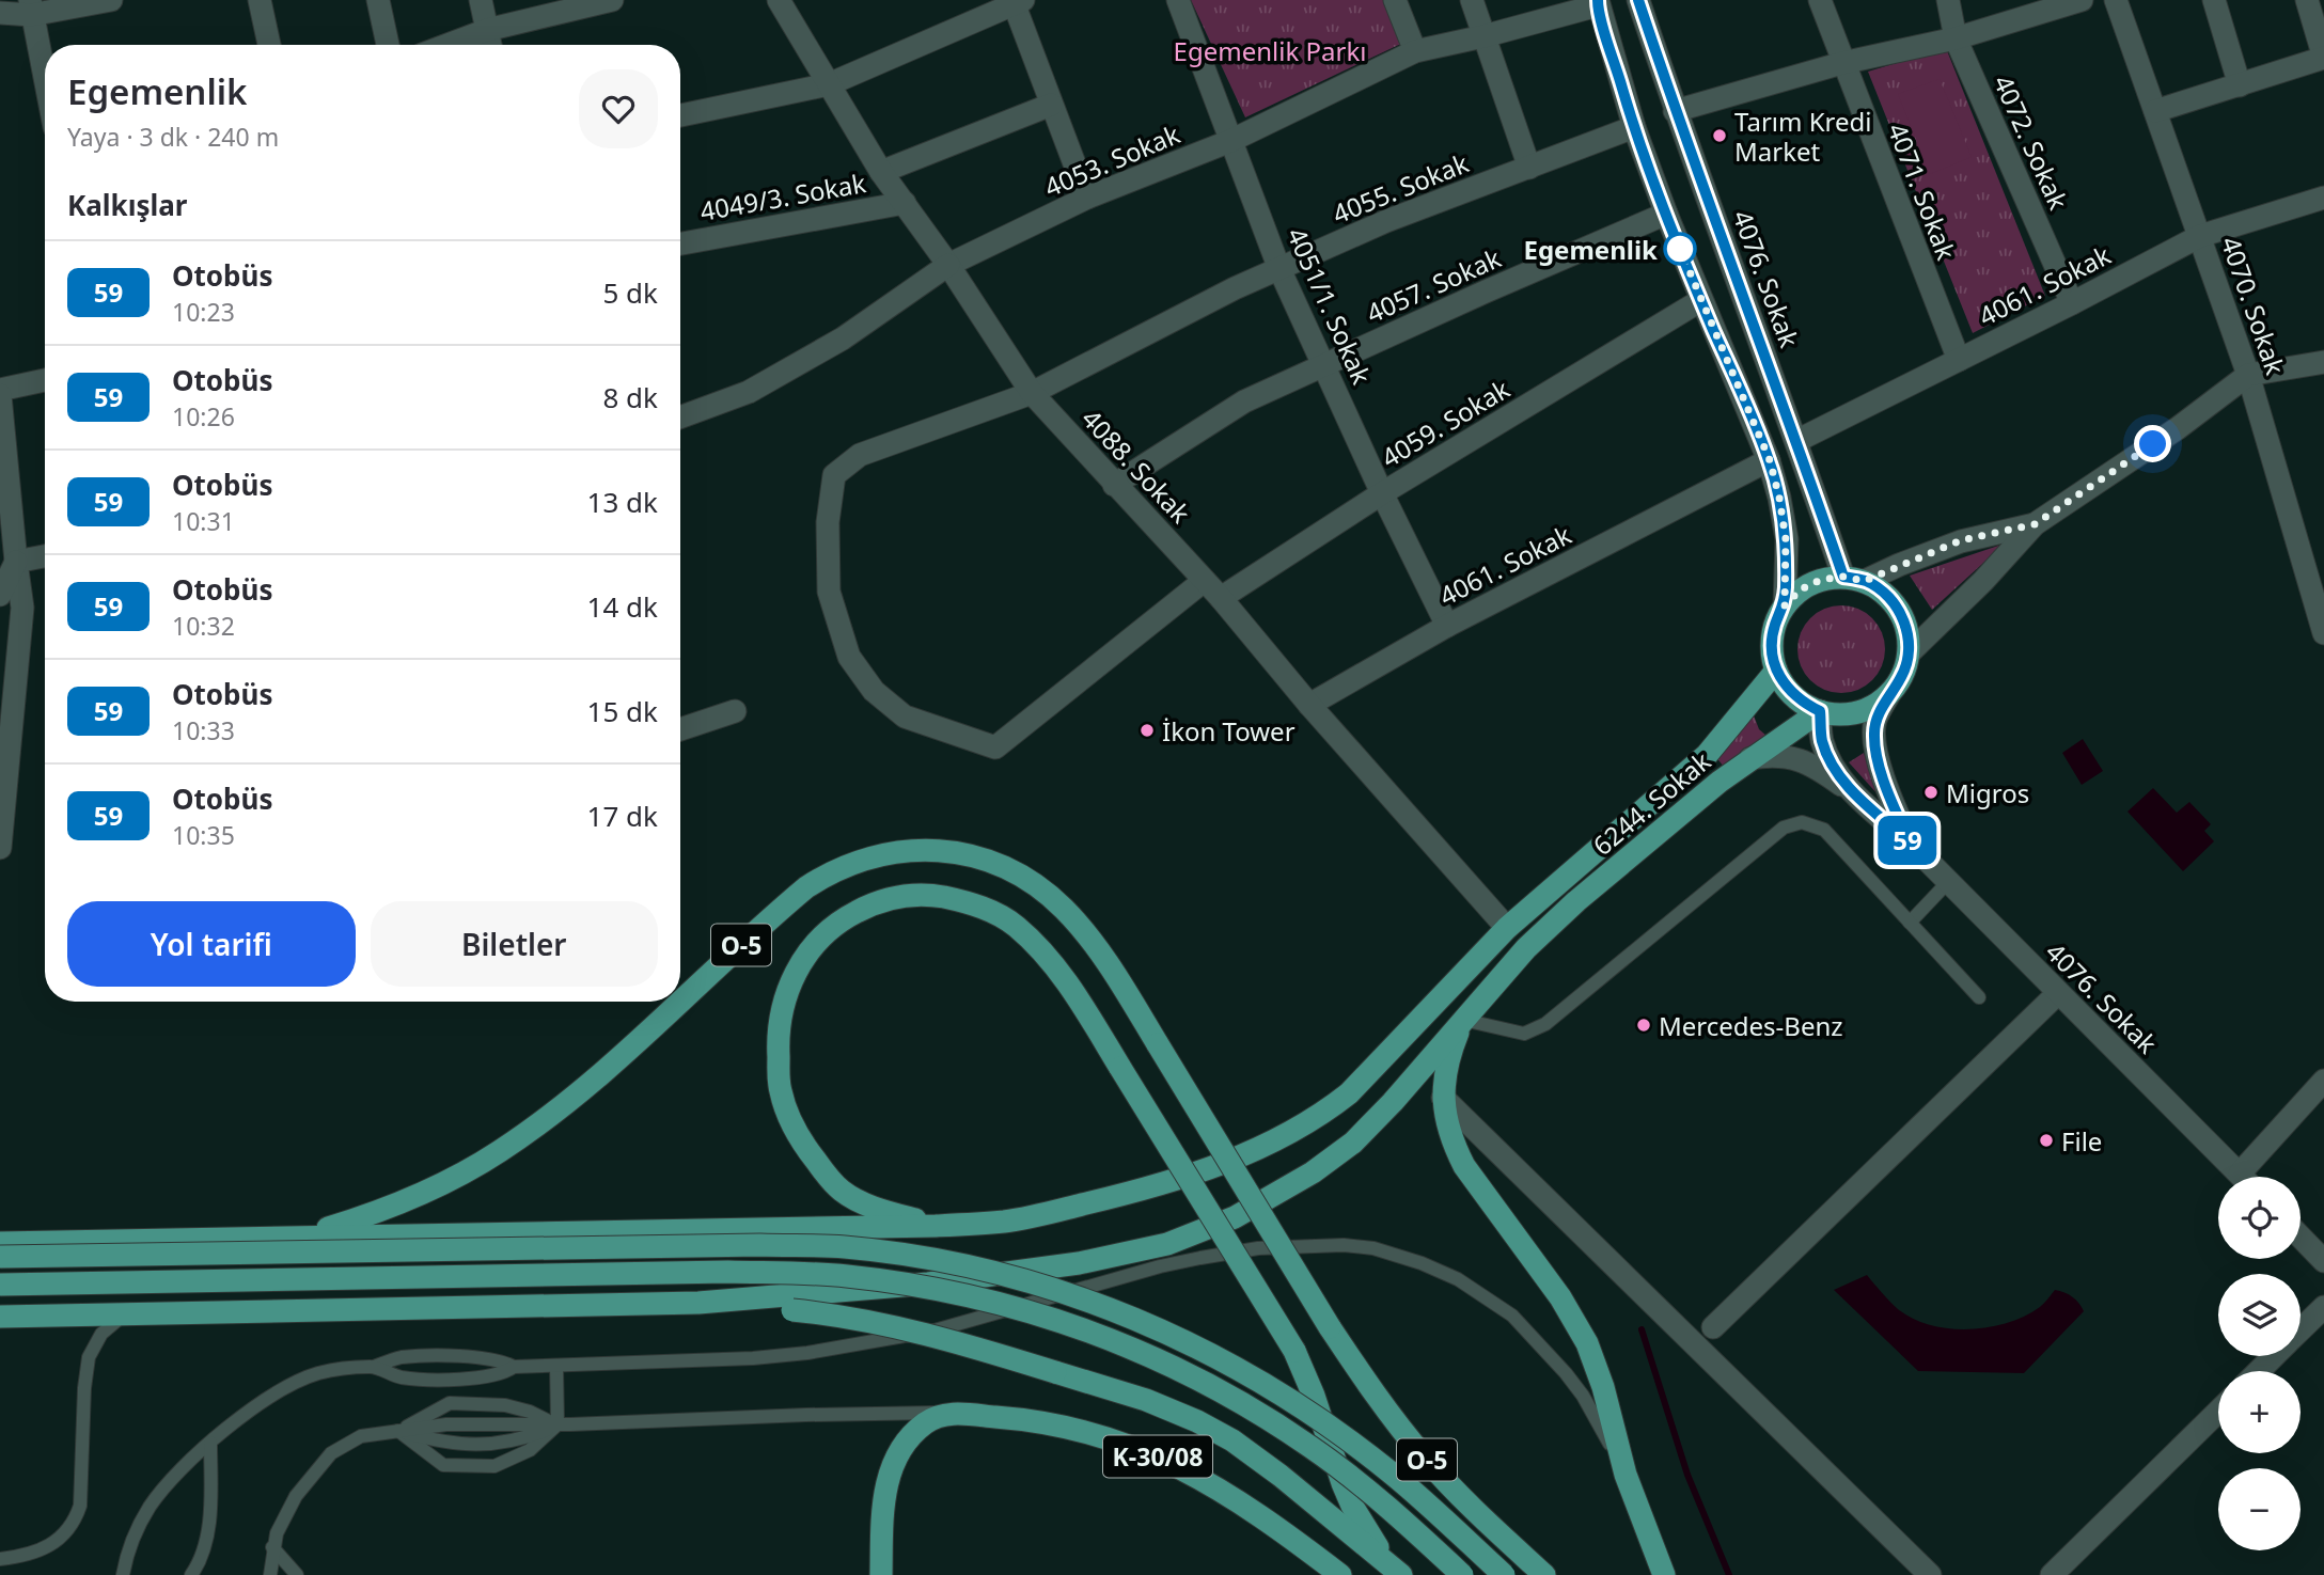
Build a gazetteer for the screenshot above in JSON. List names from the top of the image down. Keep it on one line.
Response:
{"streets":{"main road":["6244. Sokak","O-5","K-30/08"],"street":["4072. Sokak","4053. Sokak","4055. Sokak","4071. Sokak","4049/3. Sokak","4076. Sokak","4057. Sokak","4061. Sokak","4051/1. Sokak","4070. Sokak","4059. Sokak","4088. Sokak"]},"crossings":[["4072. Sokak","4061. Sokak"],["4053. Sokak","4051/1. Sokak"],["4053. Sokak","4088. Sokak"],["4055. Sokak","4051/1. Sokak"],["4055. Sokak","4088. Sokak"],["4071. Sokak","4061. Sokak"],["4049/3. Sokak","4088. Sokak"],["4076. Sokak","4061. Sokak"],["4076. Sokak","6244. Sokak"],["4057. Sokak","4051/1. Sokak"],["4057. Sokak","4088. Sokak"],["4061. Sokak","4051/1. Sokak"],["4061. Sokak","4070. Sokak"],["4061. Sokak","4088. Sokak"],["4051/1. Sokak","4059. Sokak"],["4059. Sokak","4088. Sokak"],["4088. Sokak","6244. Sokak"],["6244. Sokak","O-5"]],"parks":["Egemenlik Parkı"],"places":["Tarım Kredi Market","Egemenlik","İkon Tower","Migros","Mercedes-Benz","File"],"lines":["bus line 59"],"page":{"on_map":"59","heading":[["Egemenlik","Yaya · 3 dk · 240 m"],"Kalkışlar"],"list":[{"mark":"59","name":"Otobüs","note":"10:23","value":"5 dk"},{"mark":"59","name":"Otobüs","note":"10:26","value":"8 dk"},{"mark":"59","name":"Otobüs","note":"10:31","value":"13 dk"},{"mark":"59","name":"Otobüs","note":"10:32","value":"14 dk"},{"mark":"59","name":"Otobüs","note":"10:33","value":"15 dk"},{"mark":"59","name":"Otobüs","note":"10:35","value":"17 dk"}],"buttons":["Yol tarifi","Biletler"],"map_buttons":["+","−"]}}
